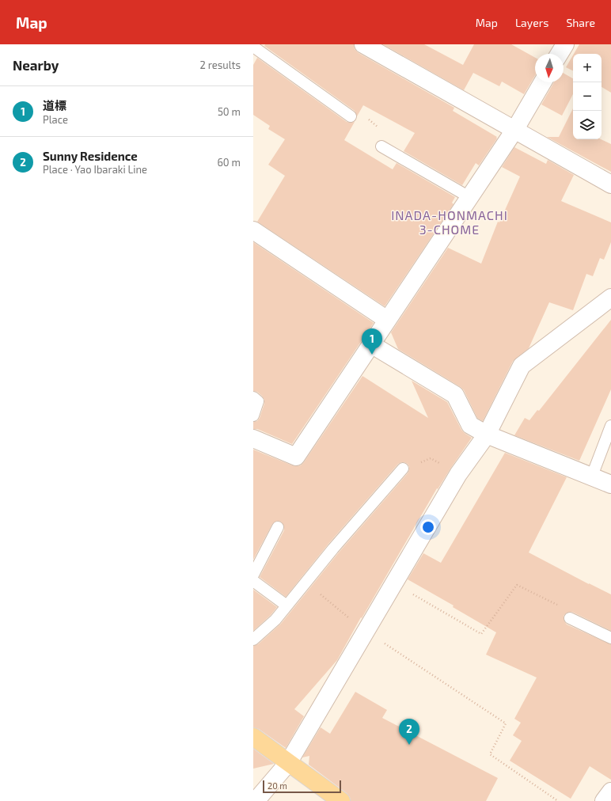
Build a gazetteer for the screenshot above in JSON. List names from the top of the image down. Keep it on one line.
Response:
{"districts":["INADA-HONMACHI 3-CHOME"],"scale_bar":"20 m","north":"bottom","page":{"header":"Map","nav":["Map","Layers","Share"],"heading":["Nearby","2 results"],"map_buttons":["+","−"],"list":[{"mark":"1","name":"道標","note":"Place","value":"50 m"},{"mark":"2","name":"Sunny Residence","note":"Place · Yao Ibaraki Line","value":"60 m"}],"pins":["1","2"],"scale":"20 m"}}
